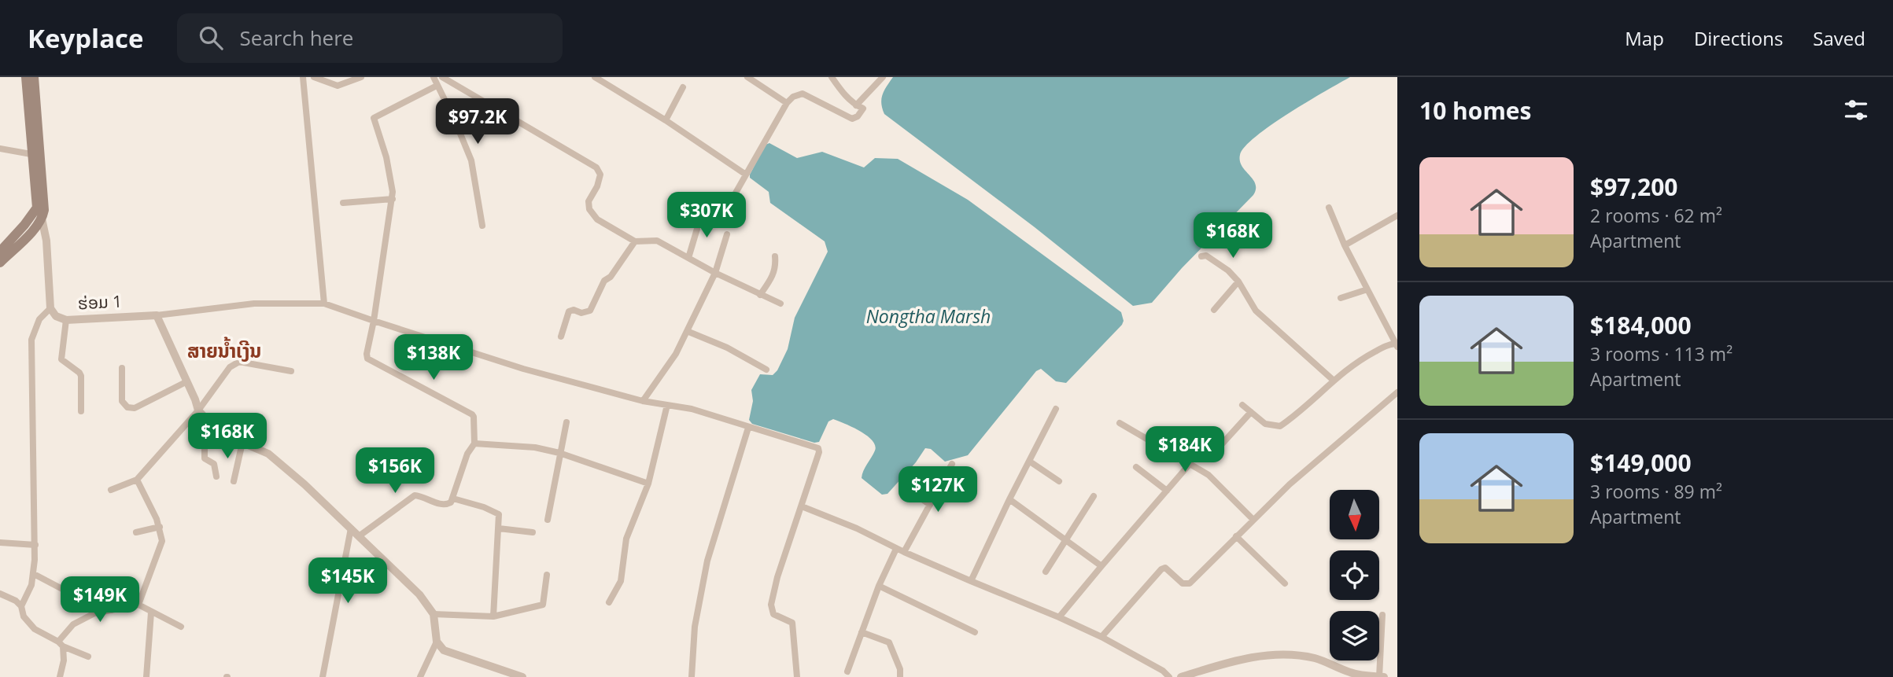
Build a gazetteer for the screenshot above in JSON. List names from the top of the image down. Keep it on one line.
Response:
{"streets":{"street":["ຮ່ອມ 1"]},"districts":["ສາຍນ້ຳເງີນ"],"water":["Nongtha Marsh"],"north":"bottom","page":{"header":"Keyplace","search":"Search here","nav":["Map","Directions","Saved"],"heading":"10 homes","price":["$97.2K","$307K","$168K","$138K","$168K","$184K","$156K","$127K","$145K","$149K"],"list":[{"name":"$97,200","note":"2 rooms · 62 m² · Apartment"},{"name":"$184,000","note":"3 rooms · 113 m² · Apartment"},{"name":"$149,000","note":"3 rooms · 89 m² · Apartment"}]}}
